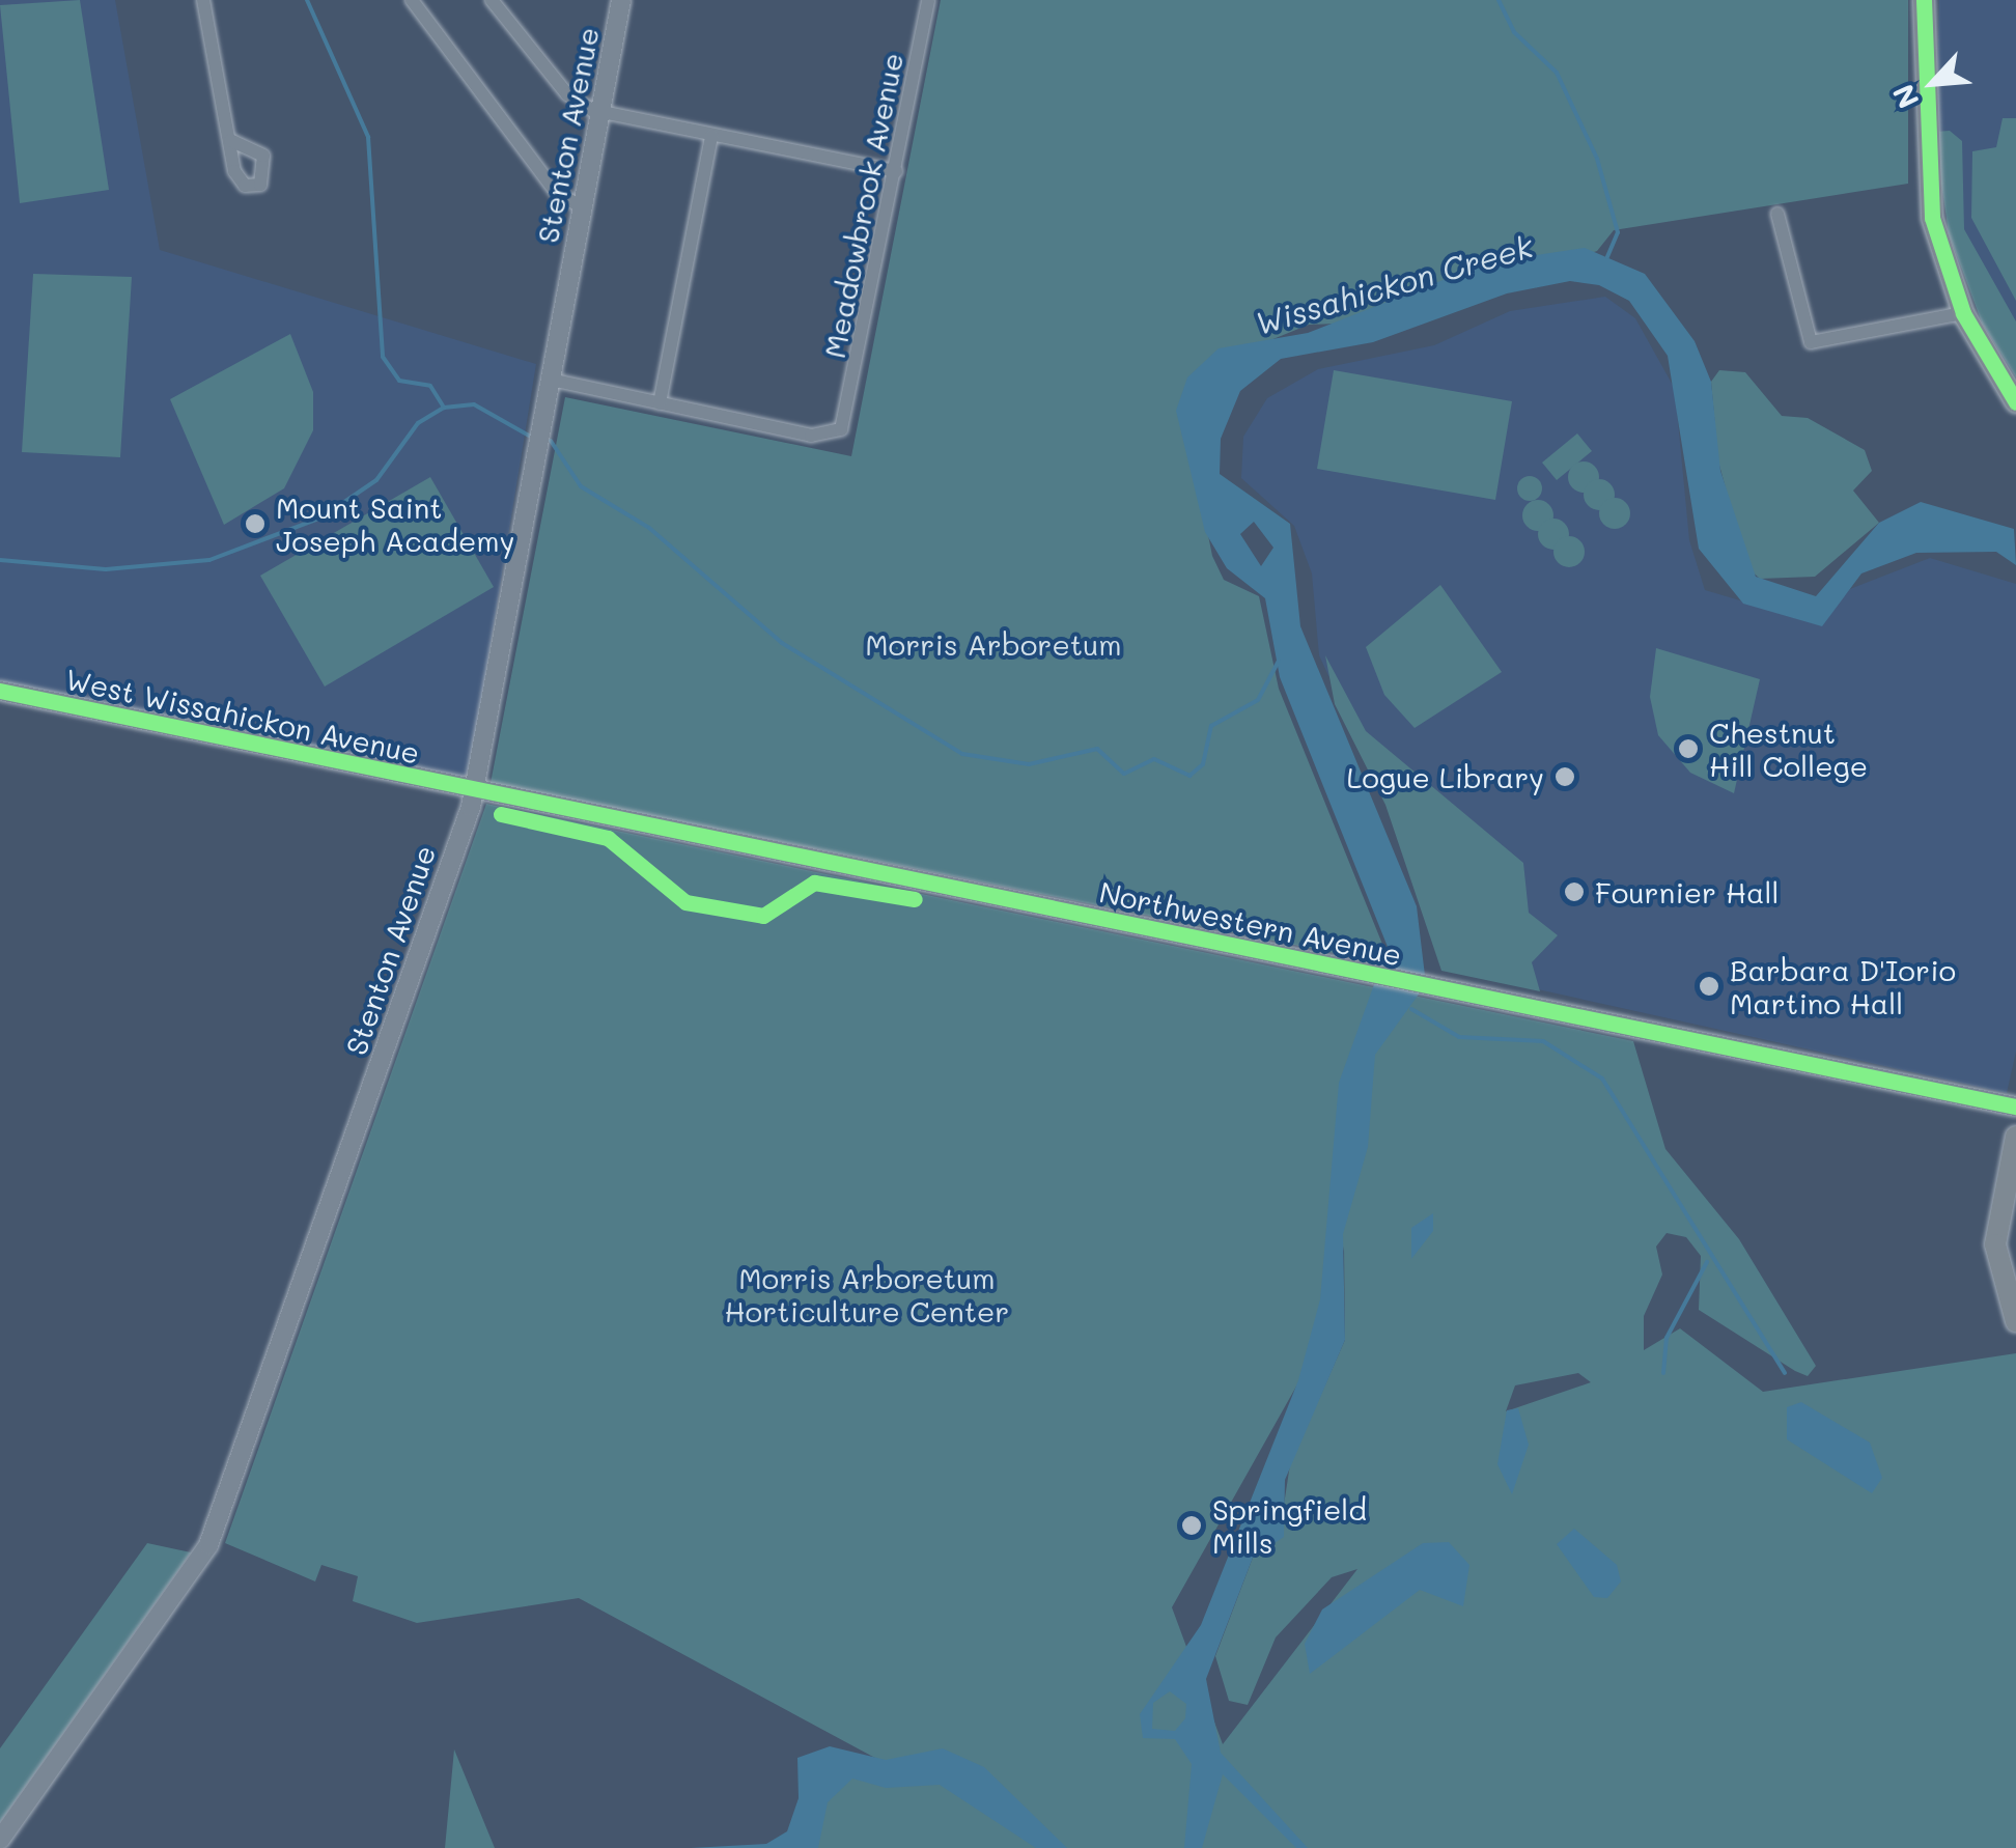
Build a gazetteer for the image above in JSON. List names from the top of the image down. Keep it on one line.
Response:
{"streets":{"street":["Stenton Avenue","Meadowbrook Avenue","West Wissahickon Avenue","Northwestern Avenue"]},"crossings":[["Stenton Avenue","West Wissahickon Avenue"],["Stenton Avenue","Northwestern Avenue"],["West Wissahickon Avenue","Northwestern Avenue"]],"water":["Wissahickon Creek"],"parks":["Morris Arboretum","Morris Arboretum Horticulture Center"],"places":["Mount Saint Joseph Academy","Chestnut Hill College","Logue Library","Fournier Hall","Barbara D'Iorio Martino Hall","Springfield Mills"],"north":"bottom left"}
